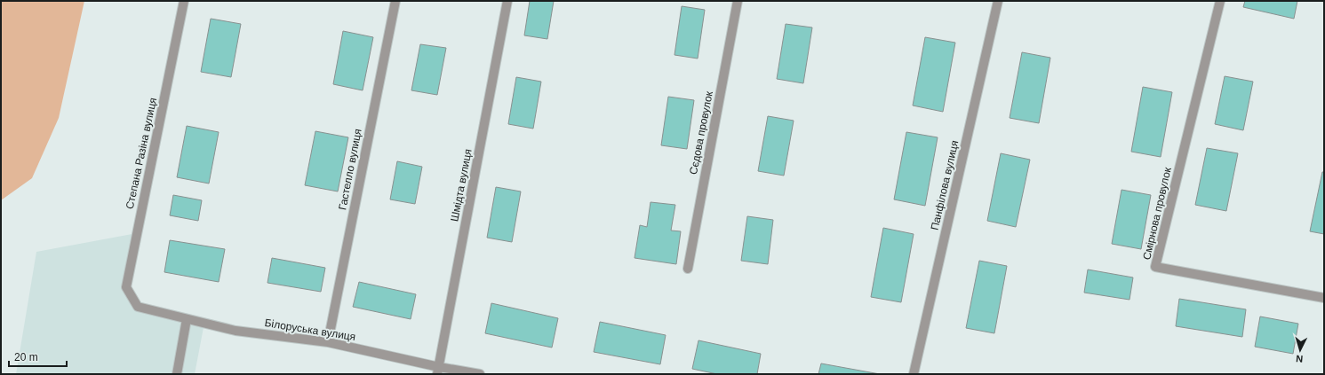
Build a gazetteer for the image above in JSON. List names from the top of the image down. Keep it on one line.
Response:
{"streets":{"street":["Сєдова провулок","Степана Разіна вулиця","Гастелло вулиця","Шмідта вулиця","Панфілова вулиця","Смірнова провулок","Білоруська вулиця"]},"crossings":[["Степана Разіна вулиця","Білоруська вулиця"],["Гастелло вулиця","Білоруська вулиця"],["Шмідта вулиця","Білоруська вулиця"]],"scale_bar":"20 m","north":"bottom"}
